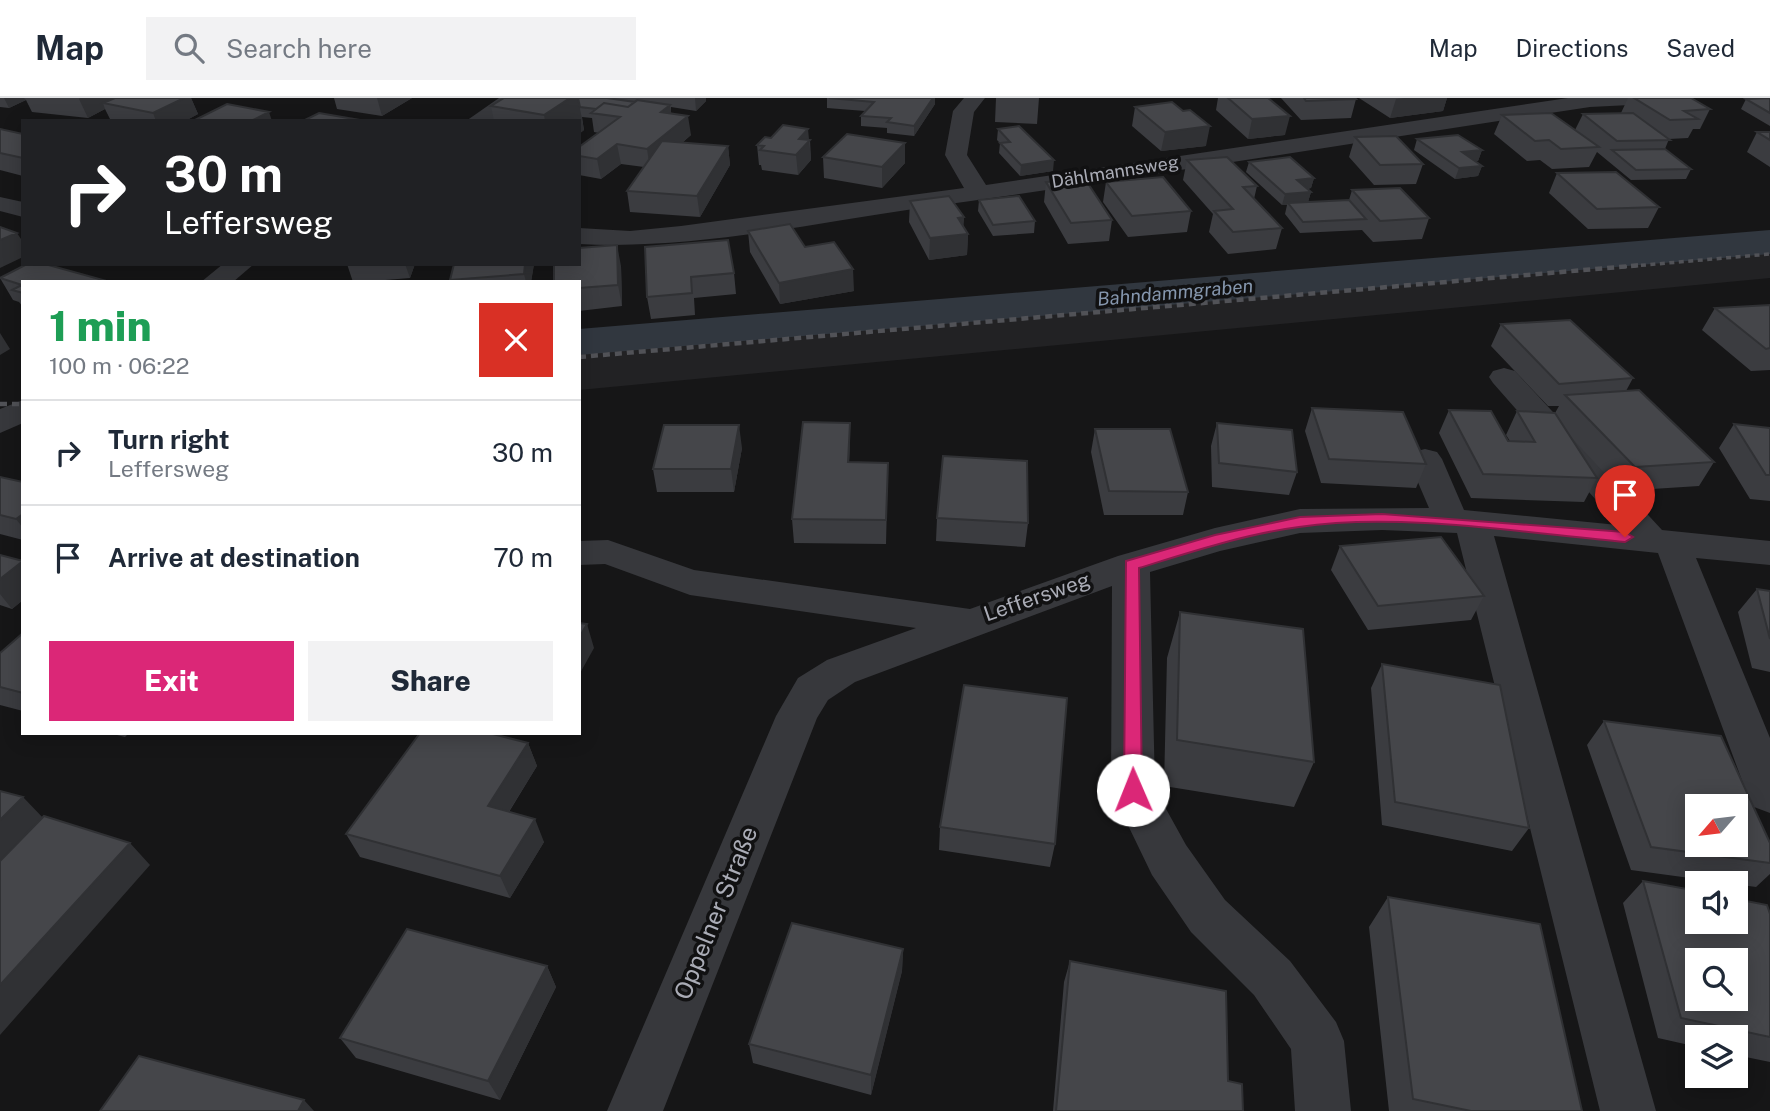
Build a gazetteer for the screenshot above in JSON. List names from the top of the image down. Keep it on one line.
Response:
{"streets":{"street":["Dählmannsweg","Leffersweg","Oppelner Straße"]},"crossings":[["Leffersweg","Oppelner Straße"]],"water":["Bahndammgraben"],"north":"bottom left","page":{"header":"Map","search":"Search here","nav":["Map","Directions","Saved"],"turn":["30 m","Leffersweg"],"heading":["1 min","100 m · 06:22"],"list":[{"name":"Turn right","note":"Leffersweg","value":"30 m"},{"name":"Arrive at destination","value":"70 m"}],"buttons":["Exit","Share"]}}
